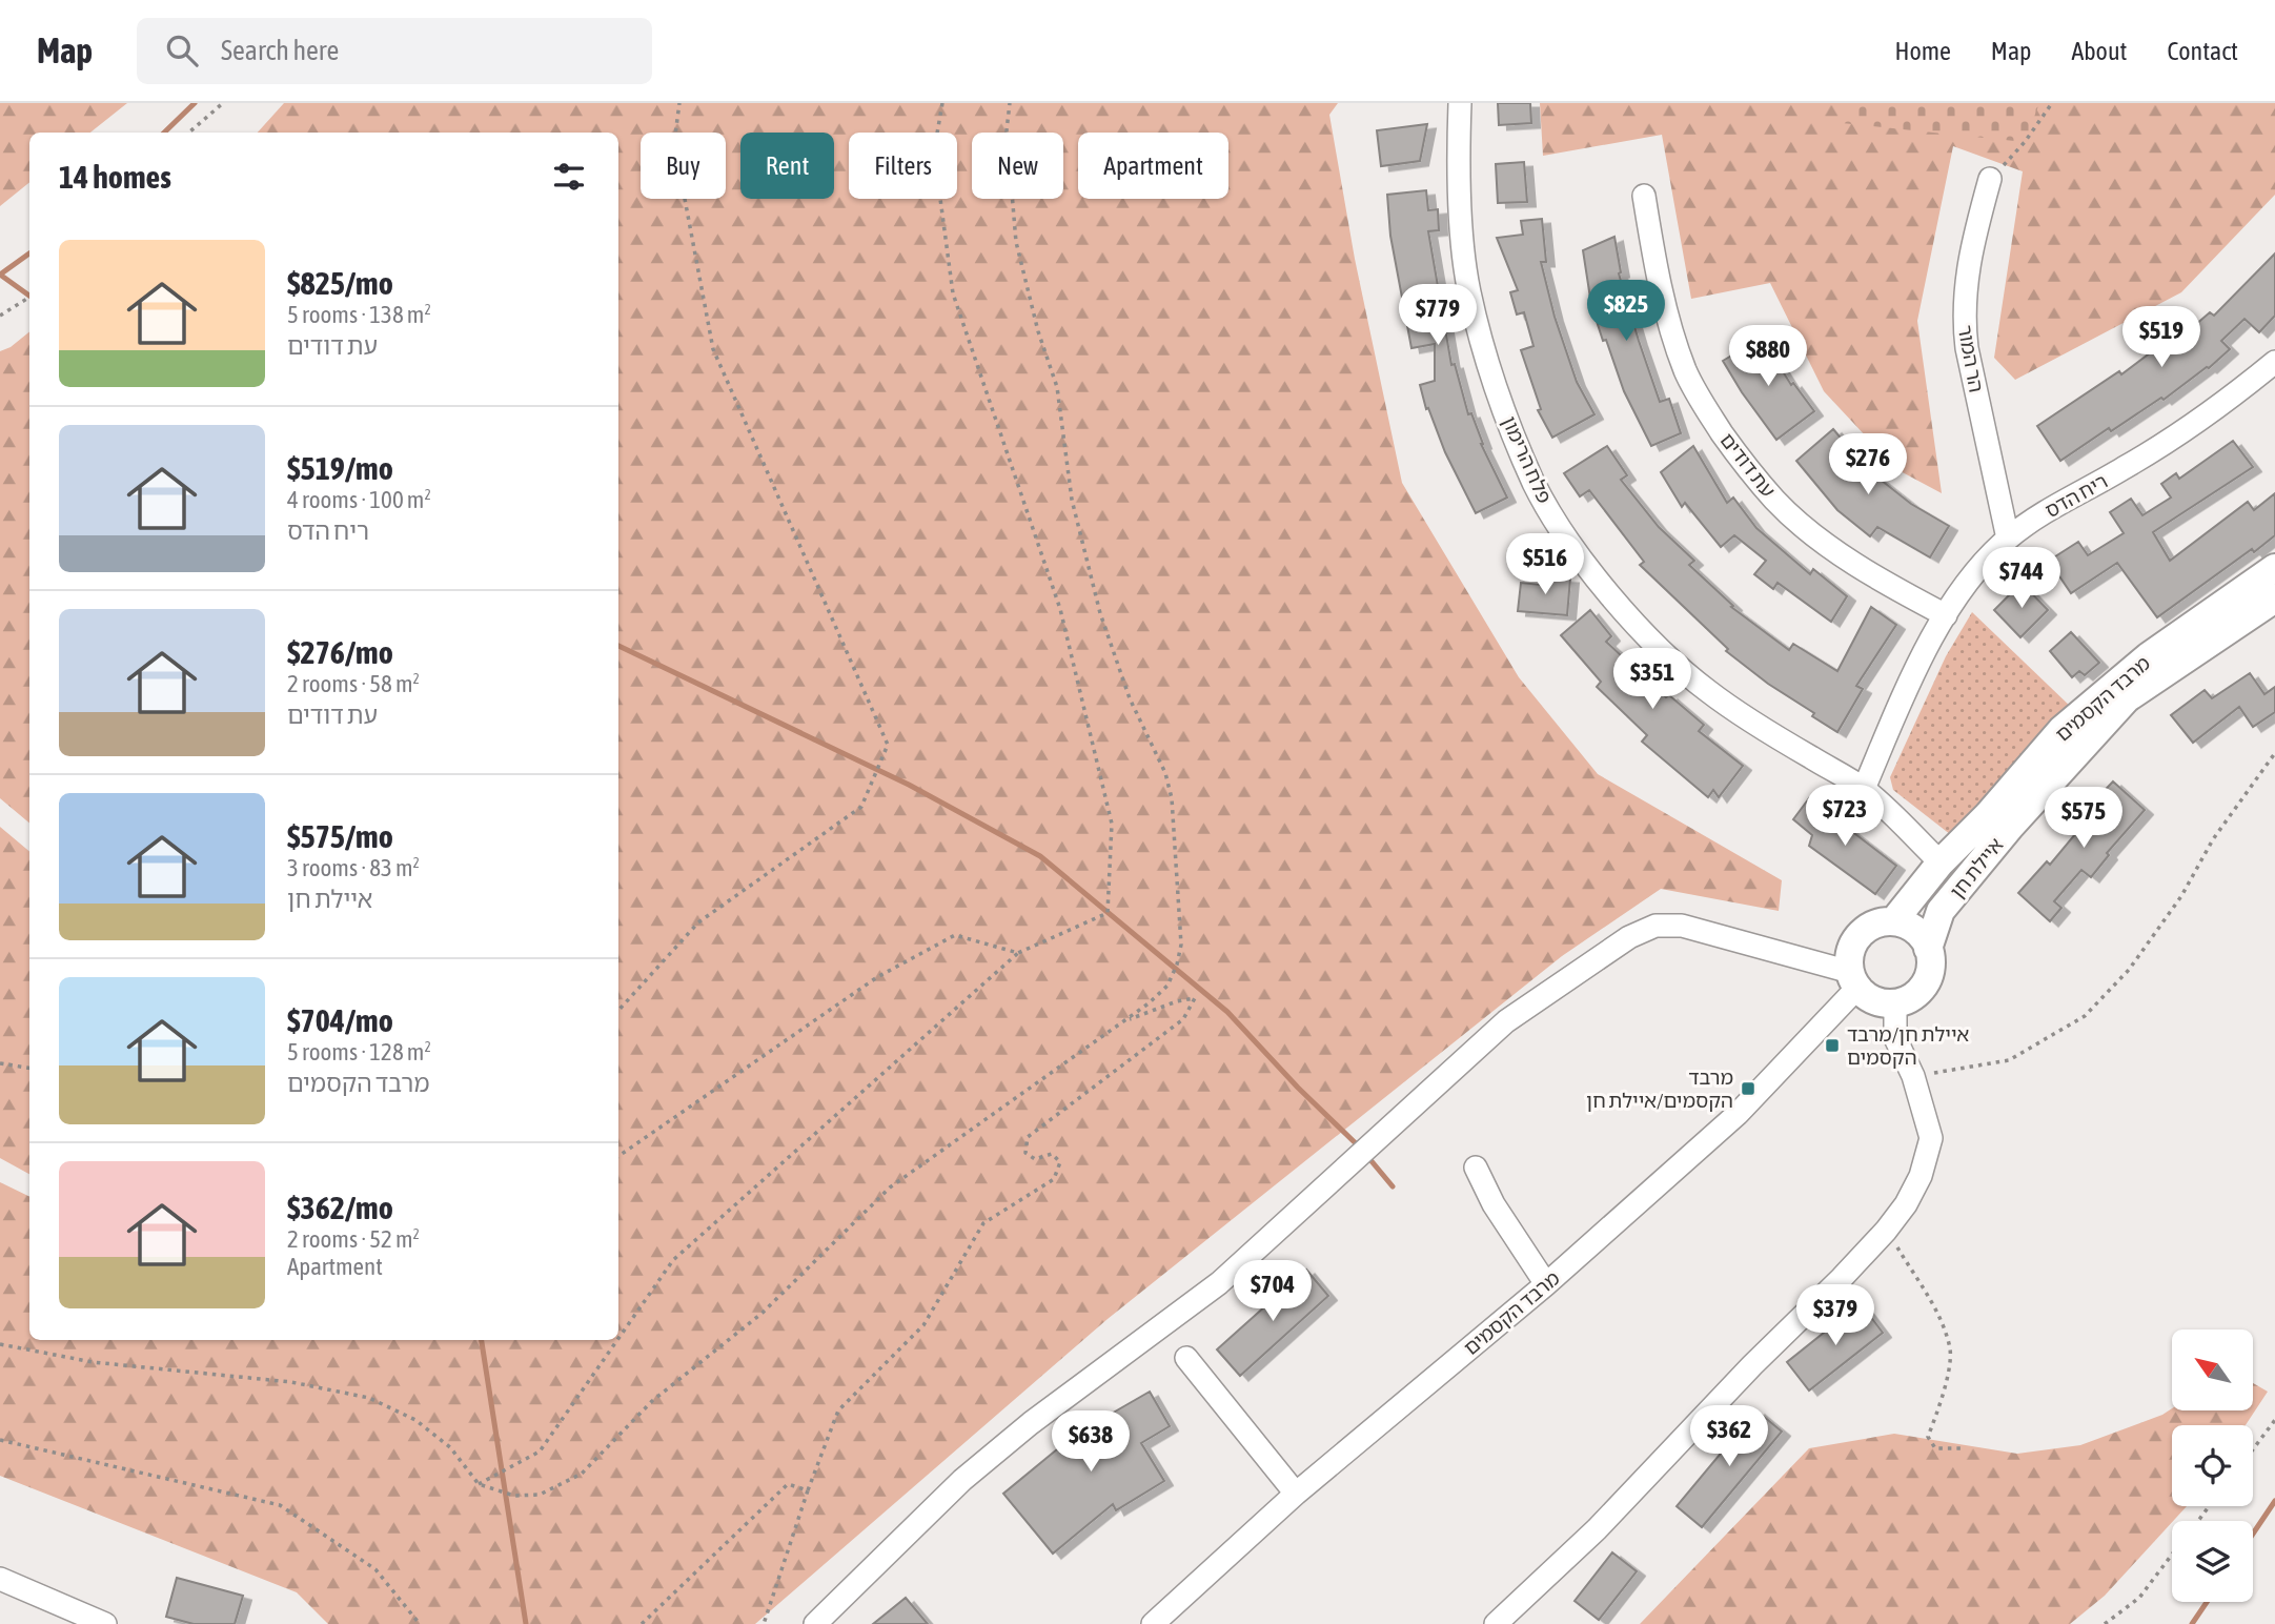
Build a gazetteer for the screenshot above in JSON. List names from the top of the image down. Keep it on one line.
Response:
{"streets":{"street":["הר המור","פלח הרימון","עת דודים","ריח הדס","מרבד הקסמים","איילת חן"]},"crossings":[["הר המור","ריח הדס"],["פלח הרימון","ריח הדס"],["פלח הרימון","מרבד הקסמים"],["עת דודים","ריח הדס"],["מרבד הקסמים","איילת חן"]],"places":{"transit":["איילת חן/מרבד הקסמים","מרבד הקסמים/איילת חן"]},"north":"top left","page":{"header":"Map","search":"Search here","nav":["Home","Map","About","Contact"],"chip":["Buy","Rent","Filters","New","Apartment"],"heading":"14 homes","list":[{"name":"$825/mo","note":"5 rooms · 138 m² · עת דודים"},{"name":"$519/mo","note":"4 rooms · 100 m² · ריח הדס"},{"name":"$276/mo","note":"2 rooms · 58 m² · עת דודים"},{"name":"$575/mo","note":"3 rooms · 83 m² · איילת חן"},{"name":"$704/mo","note":"5 rooms · 128 m² · מרבד הקסמים"},{"name":"$362/mo","note":"2 rooms · 52 m² · Apartment"}],"price":["$825","$779","$519","$880","$276","$516","$744","$351","$723","$575","$704","$379","$362","$638"]}}
